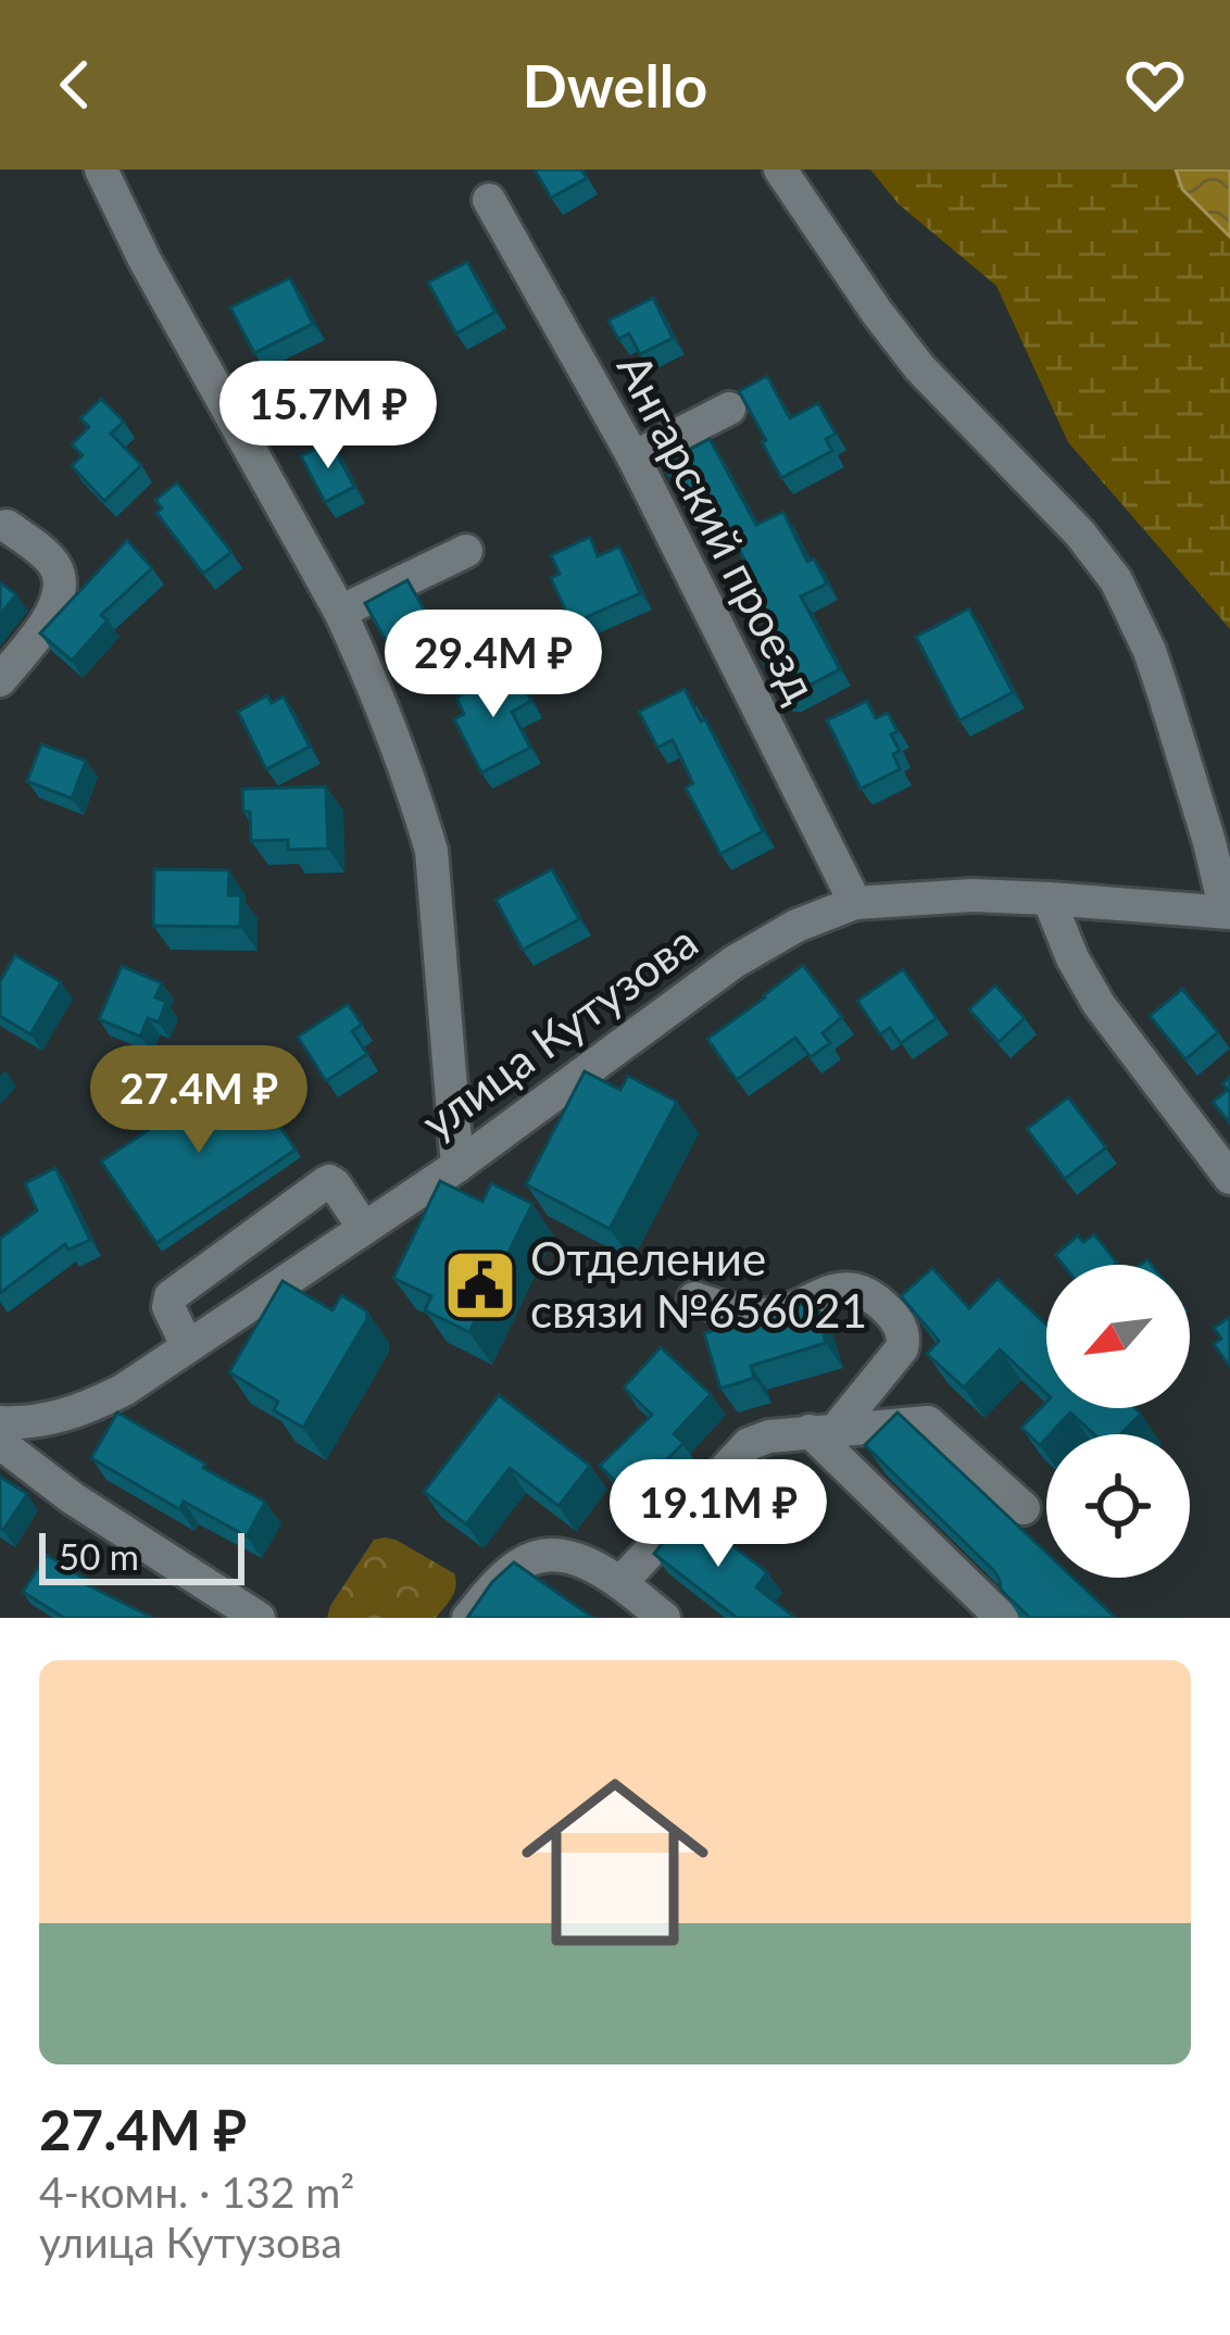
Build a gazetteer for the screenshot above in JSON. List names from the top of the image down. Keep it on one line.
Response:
{"streets":{"street":["Ангарский проезд","улица Кутузова"]},"crossings":[["Ангарский проезд","улица Кутузова"]],"places":{"public building":["Отделение связи №656021"]},"scale_bar":"50 m","north":"bottom left","page":{"header":"Dwello","price":["15.7M ₽","29.4M ₽","27.4M ₽","19.1M ₽"],"scale":"50 m","list":[{"name":"27.4M ₽","note":"4-комн. · 132 m² · улица Кутузова"}]}}
